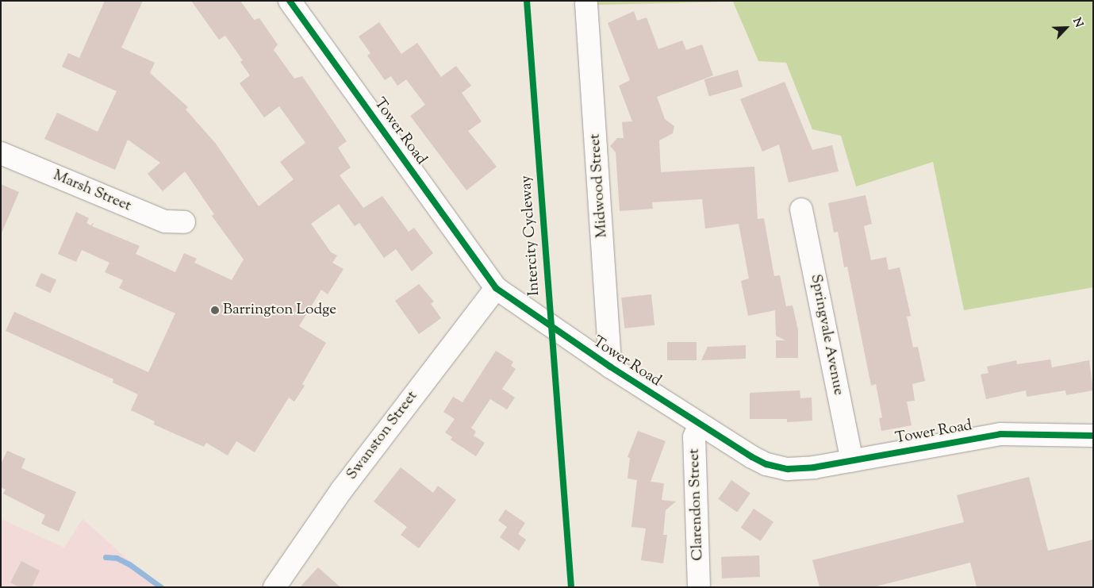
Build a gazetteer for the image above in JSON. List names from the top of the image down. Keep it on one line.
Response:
{"streets":{"street":["Tower Road","Midwood Street","Marsh Street","Springvale Avenue","Swanston Street","Clarendon Street"],"cycle path":["Intercity Cycleway"]},"crossings":[["Tower Road","Midwood Street"],["Tower Road","Springvale Avenue"],["Tower Road","Swanston Street"],["Tower Road","Clarendon Street"]],"places":["Barrington Lodge"],"north":"top right"}
